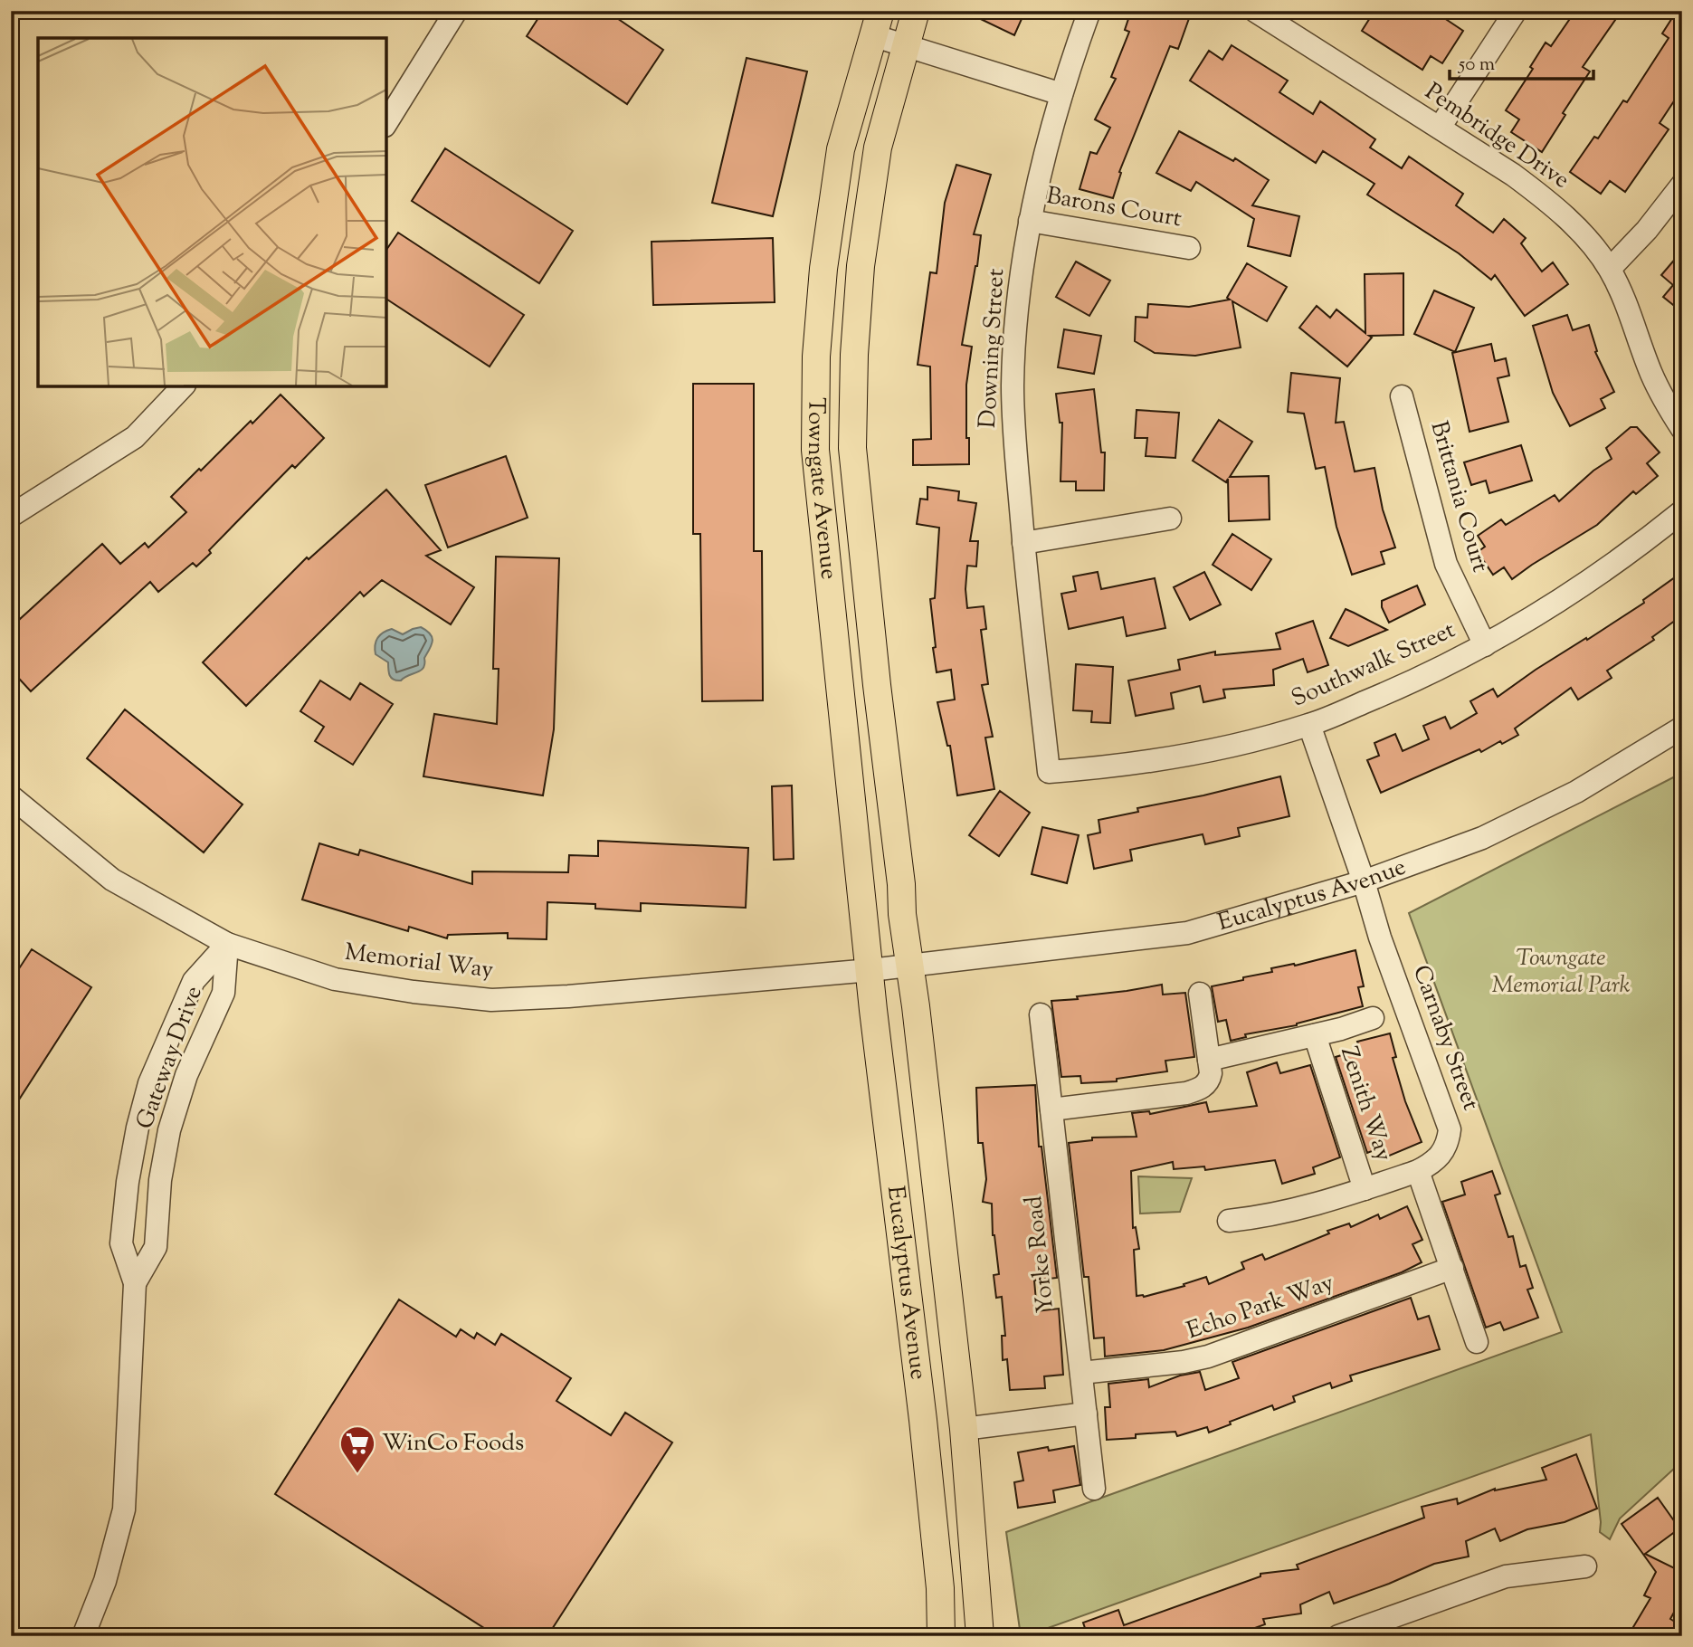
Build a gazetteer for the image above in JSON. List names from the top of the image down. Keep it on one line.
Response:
{"streets":{"main road":["Towngate Avenue","Eucalyptus Avenue"],"street":["Pembridge Drive","Barons Court","Downing Street","Brittania Court","Southwalk Street","Memorial Way","Carnaby Street","Gateway Drive","Zenith Way","Yorke Road","Echo Park Way"]},"crossings":[["Barons Court","Downing Street"],["Downing Street","Southwalk Street"],["Towngate Avenue","Eucalyptus Avenue"],["Towngate Avenue","Memorial Way"],["Brittania Court","Southwalk Street"],["Southwalk Street","Carnaby Street"],["Eucalyptus Avenue","Memorial Way"],["Eucalyptus Avenue","Carnaby Street"],["Memorial Way","Gateway Drive"],["Carnaby Street","Zenith Way"],["Yorke Road","Echo Park Way"]],"parks":["Towngate Memorial Park"],"places":{"supermarket":["WinCo Foods"]},"scale_bar":"50 m"}
